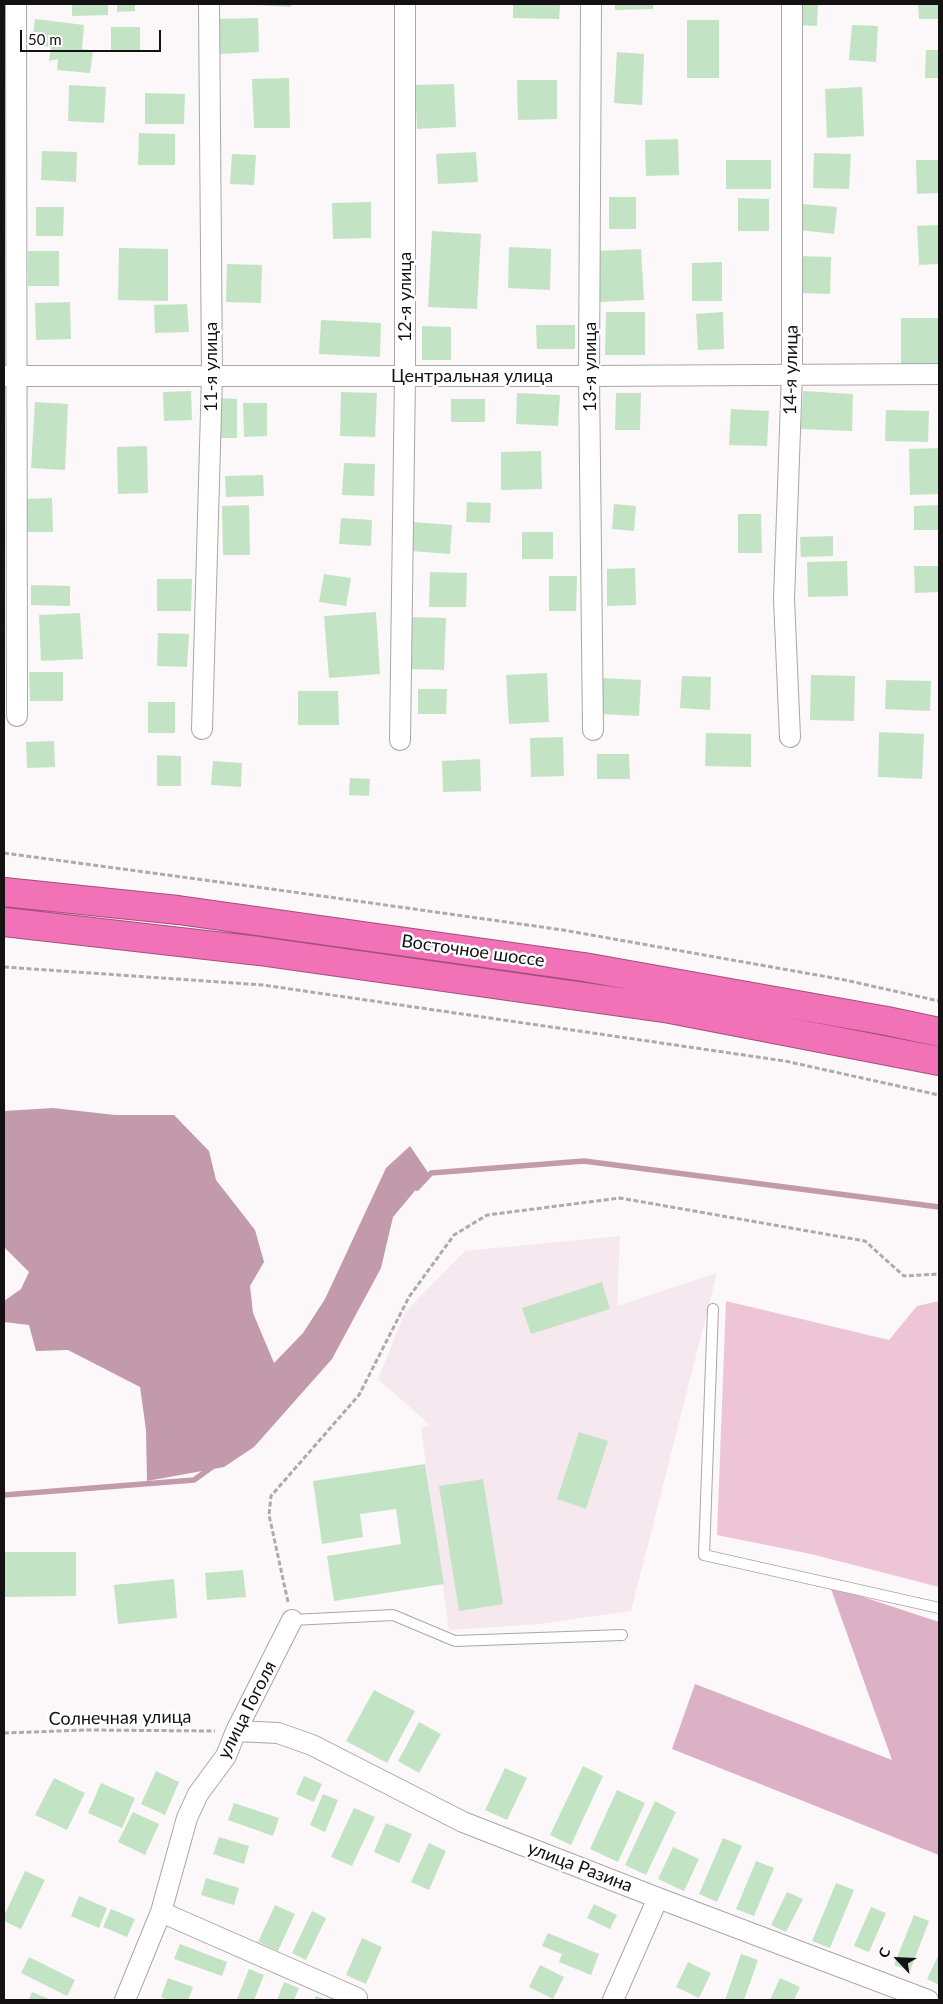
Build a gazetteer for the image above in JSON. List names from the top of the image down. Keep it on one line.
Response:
{"streets":{"highway":["Восточное шоссе"],"street":["12-я улица","11-я улица","13-я улица","14-я улица","Центральная улица","улица Гоголя","улица Разина"],"path":["Солнечная улица"]},"crossings":[["12-я улица","Центральная улица"],["11-я улица","Центральная улица"],["13-я улица","Центральная улица"],["14-я улица","Центральная улица"],["улица Гоголя","Солнечная улица"],["улица Гоголя","улица Разина"],["Солнечная улица","улица Разина"]],"scale_bar":"50 m","north":"top left"}
